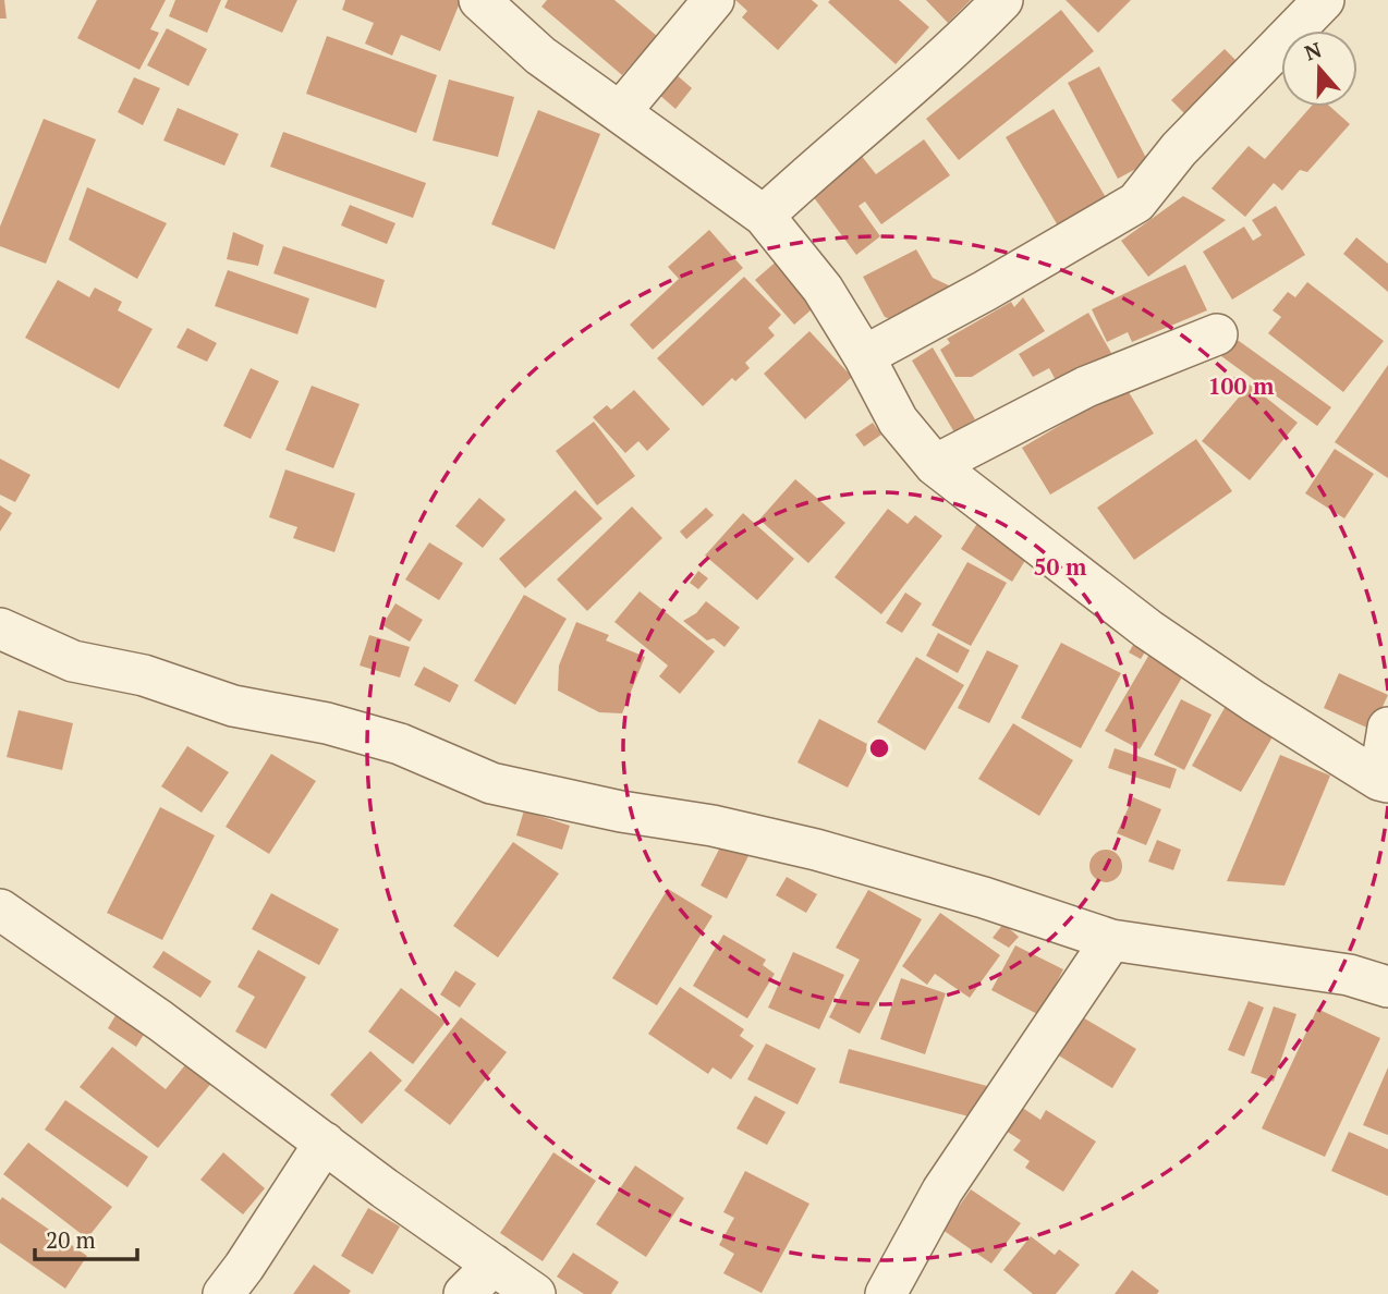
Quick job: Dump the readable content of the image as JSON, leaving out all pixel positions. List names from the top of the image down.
{
  "scale_bar": "20 m",
  "north": "top",
  "rings": ["100 m", "50 m"]
}
